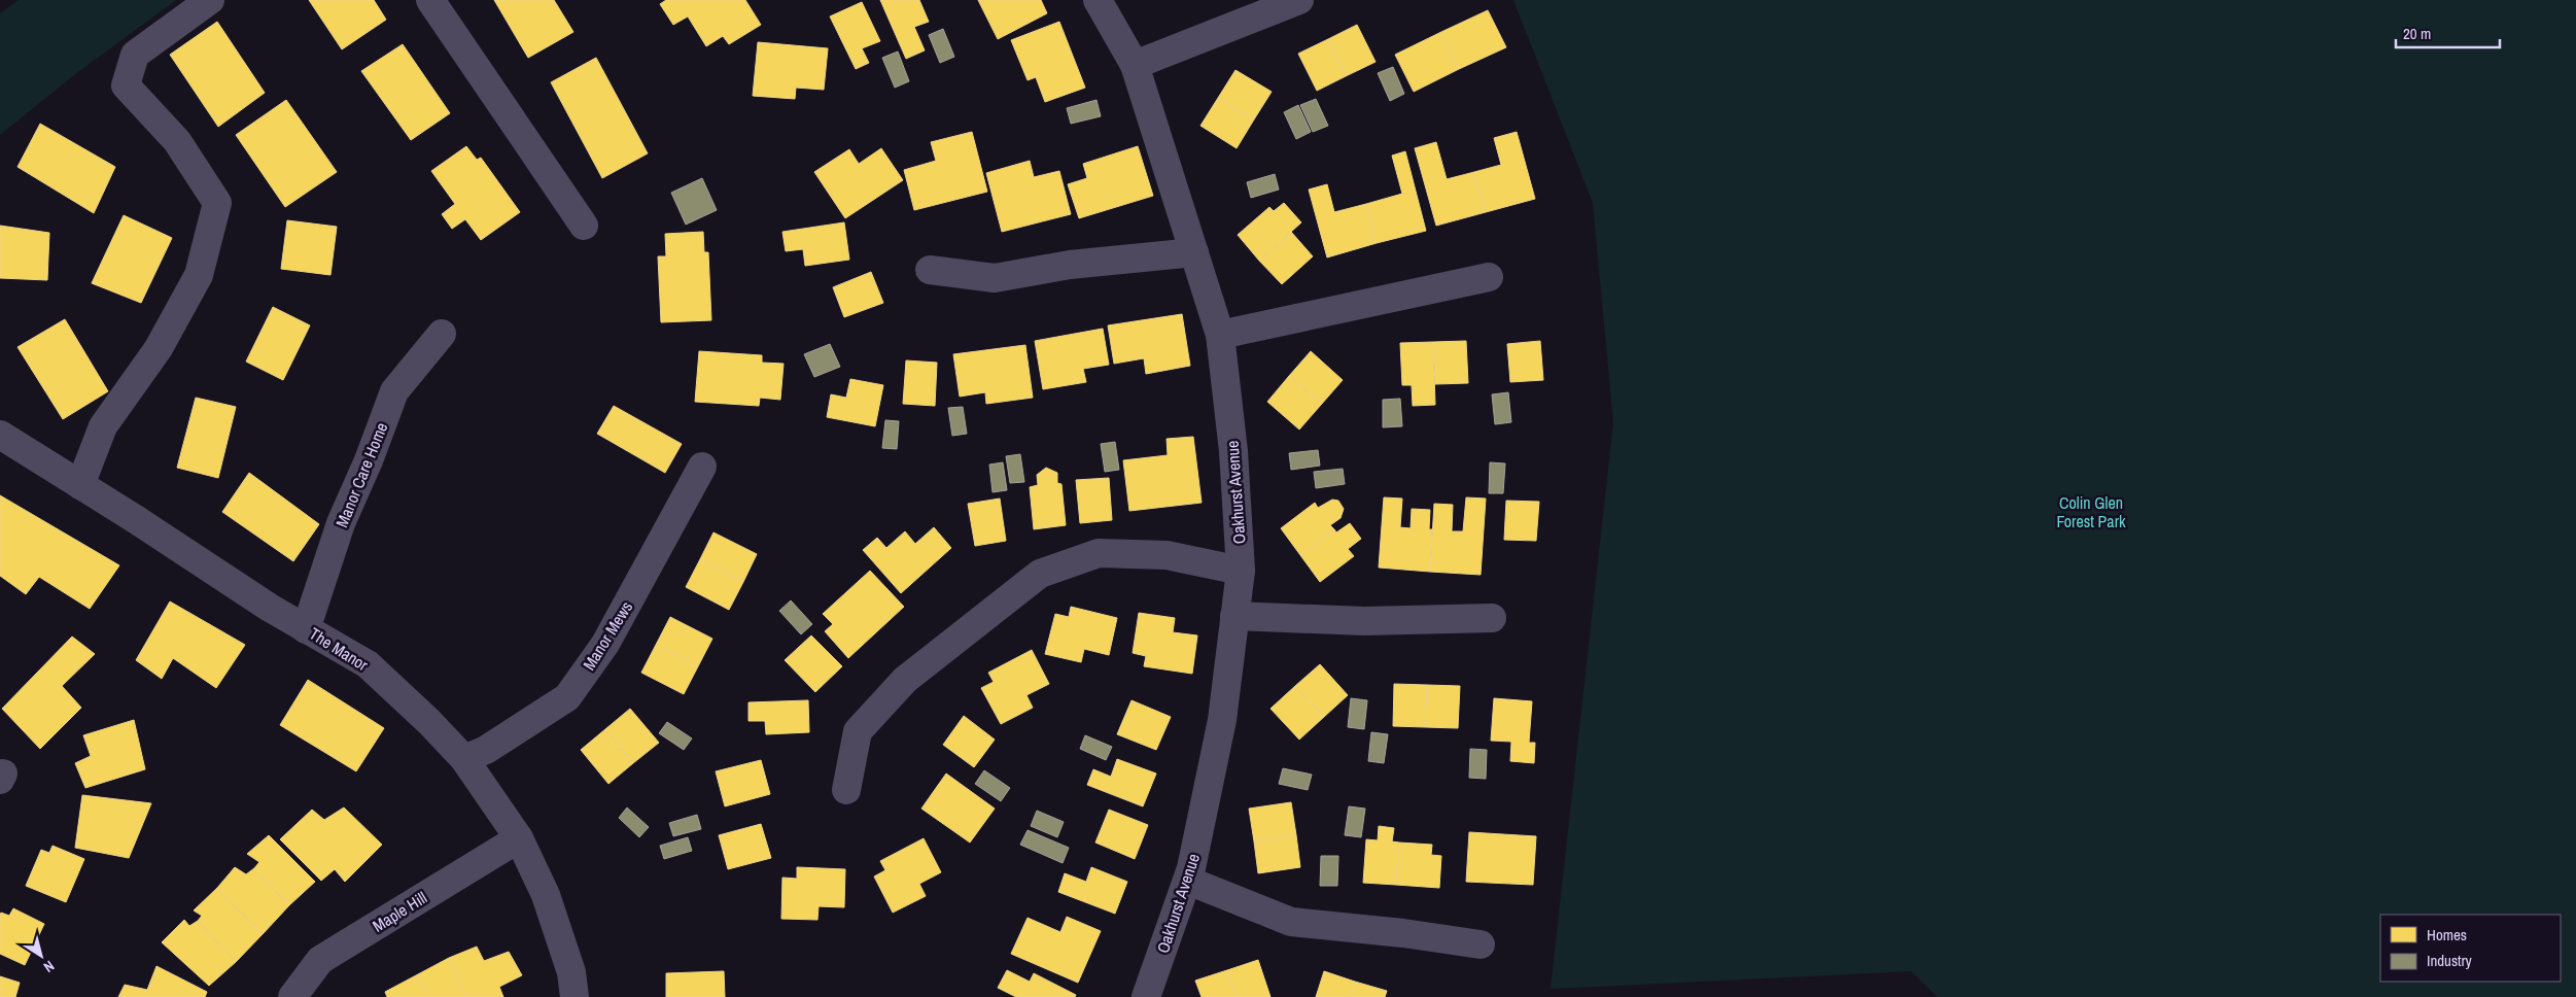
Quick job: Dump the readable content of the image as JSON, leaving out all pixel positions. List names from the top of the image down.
{
  "streets": {
    "street": [
      "Manor Care Home",
      "Oakhurst Avenue",
      "Manor Mews",
      "The Manor",
      "Maple Hill"
    ]
  },
  "crossings": [
    ["Manor Care Home", "The Manor"],
    ["Manor Mews", "The Manor"],
    ["The Manor", "Maple Hill"]
  ],
  "parks": ["Colin Glen Forest Park"],
  "legend": ["Homes", "Industry"],
  "scale_bar": "20 m",
  "north": "bottom right"
}
